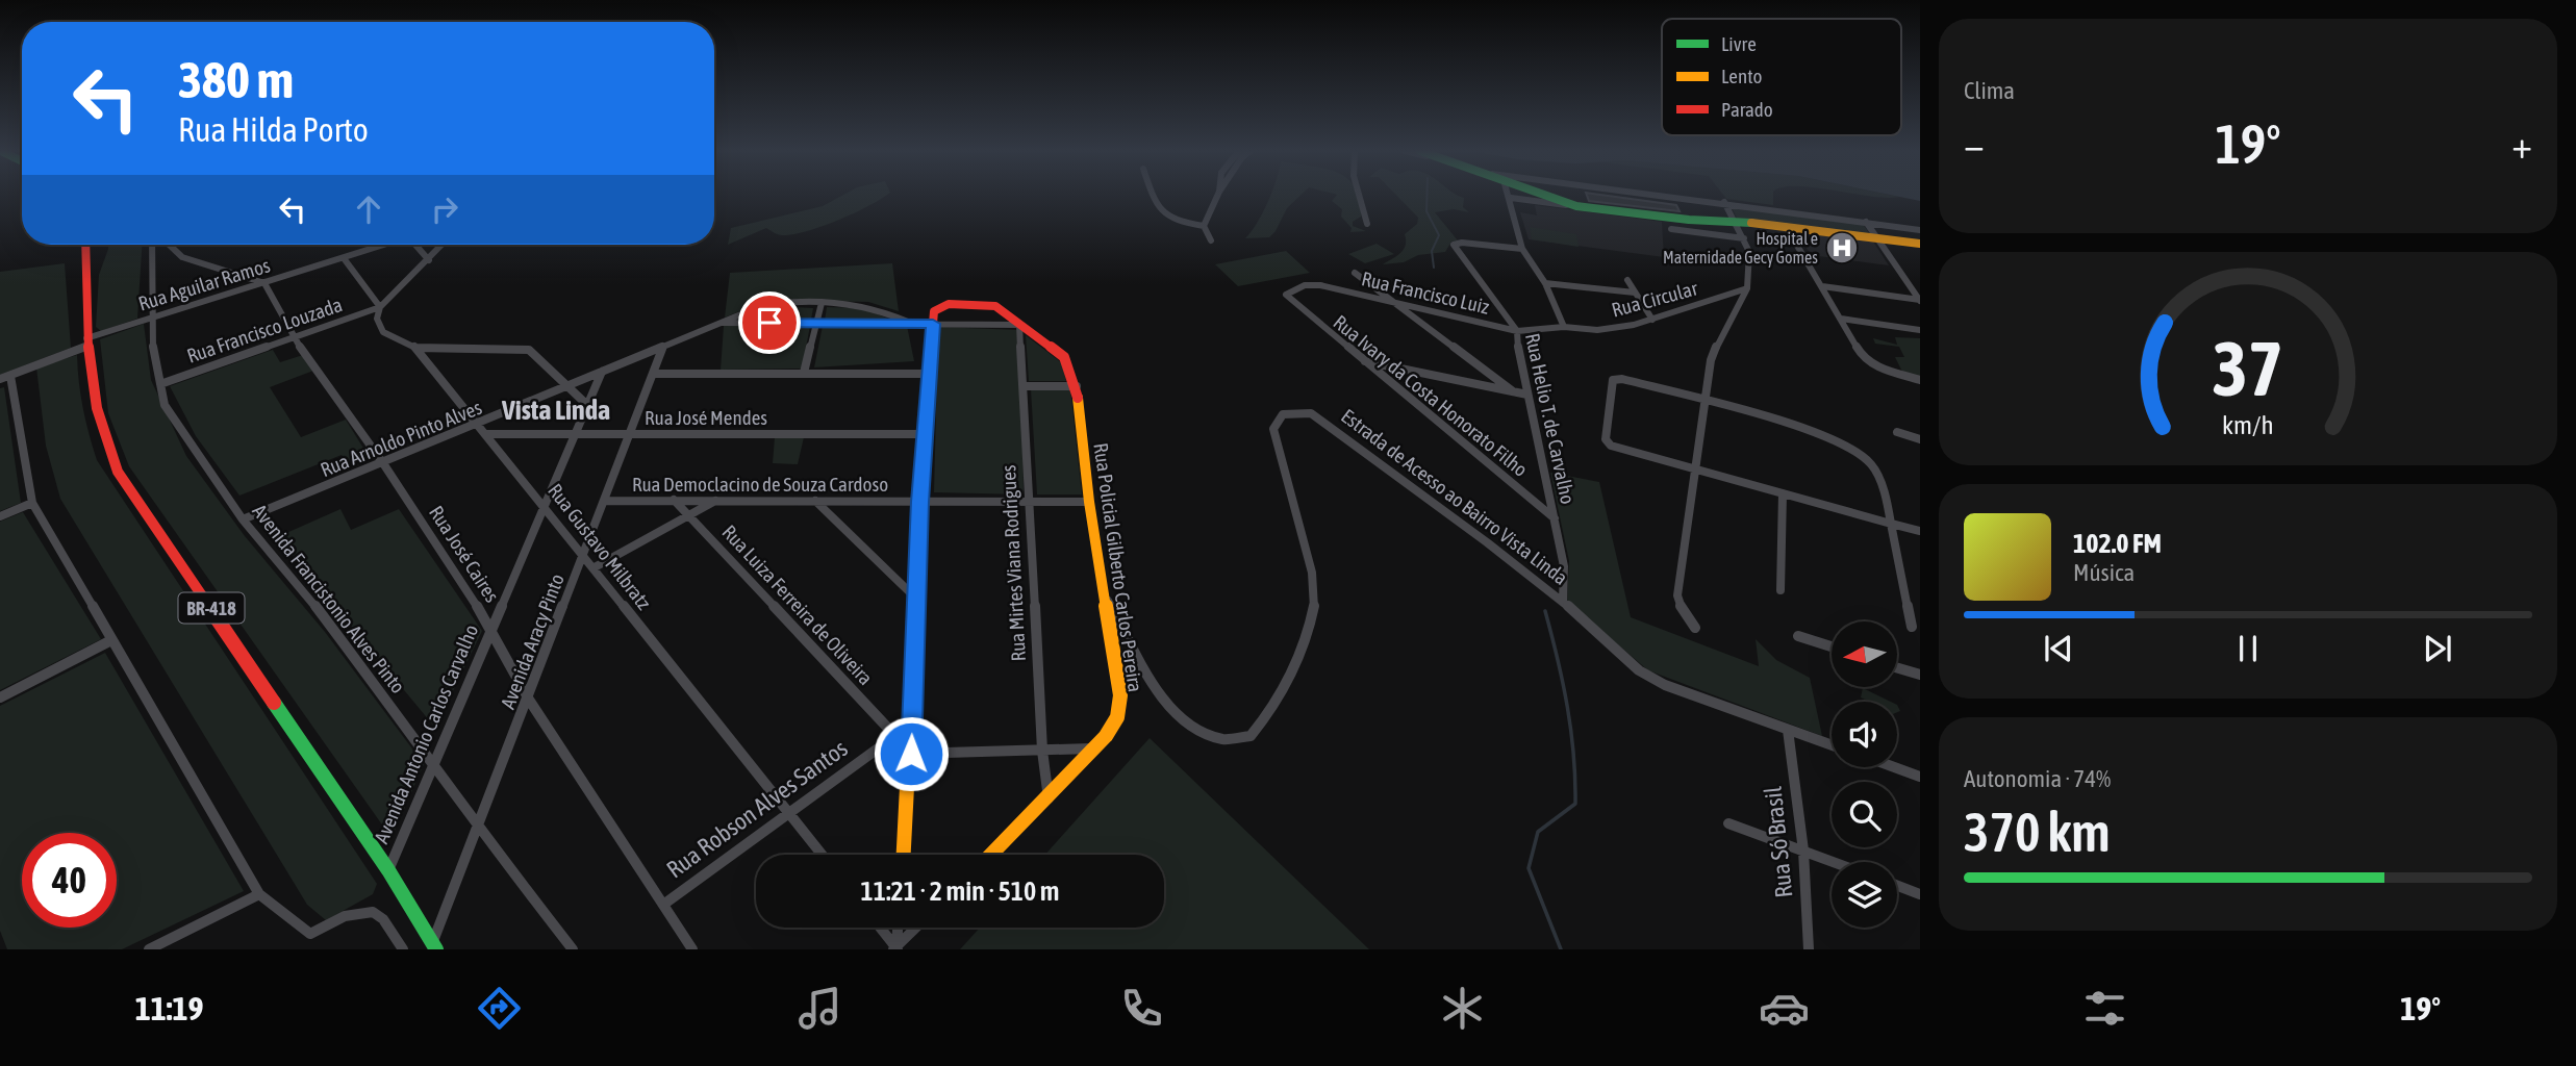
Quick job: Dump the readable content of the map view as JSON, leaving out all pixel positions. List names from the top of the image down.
{
  "streets": {
    "main road": ["Rua Policial Gilberto Carlos Pereira", "BR-418"],
    "street": [
      "Rua Aguilar Ramos",
      "Rua Francisco Luiz",
      "Rua Circular",
      "Rua Francisco Louzada",
      "Rua Ivary da Costa Honorato Filho",
      "Rua José Mendes",
      "Rua Helio T. de Carvalho",
      "Rua Arnoldo Pinto Alves",
      "Rua Democlacino de Souza Cardoso",
      "Estrada de Acesso ao Bairro Vista Linda",
      "Rua Gustavo Milbratz",
      "Rua José Caires",
      "Rua Mirtes Viana Rodrigues",
      "Avenida Francistonio Alves Pinto",
      "Rua Luiza Ferreira de Oliveira",
      "Avenida Aracy Pinto",
      "Avenida Antonio Carlos Carvalho",
      "Rua Robson Alves Santos",
      "Rua Só Brasil"
    ]
  },
  "crossings": [
    ["Rua Aguilar Ramos", "Rua Gustavo Milbratz"],
    ["Rua Aguilar Ramos", "Rua José Caires"],
    ["Rua Aguilar Ramos", "Avenida Francistonio Alves Pinto"],
    ["Rua Aguilar Ramos", "BR-418"],
    ["Rua Francisco Luiz", "Rua Circular"],
    ["Rua Francisco Luiz", "Rua Ivary da Costa Honorato Filho"],
    ["Rua Francisco Luiz", "Rua Helio T. de Carvalho"],
    ["Rua Francisco Louzada", "Rua Gustavo Milbratz"],
    ["Rua Francisco Louzada", "Rua José Caires"],
    ["Rua Francisco Louzada", "Avenida Francistonio Alves Pinto"],
    ["Rua Ivary da Costa Honorato Filho", "Rua Helio T. de Carvalho"],
    ["Rua José Mendes", "Rua Gustavo Milbratz"],
    ["Rua José Mendes", "Avenida Aracy Pinto"],
    ["Rua José Mendes", "Avenida Antonio Carlos Carvalho"],
    ["Rua Helio T. de Carvalho", "Estrada de Acesso ao Bairro Vista Linda"],
    ["Rua Arnoldo Pinto Alves", "Rua Gustavo Milbratz"],
    ["Rua Arnoldo Pinto Alves", "Rua José Caires"],
    ["Rua Arnoldo Pinto Alves", "Avenida Francistonio Alves Pinto"],
    ["Rua Arnoldo Pinto Alves", "Avenida Aracy Pinto"],
    ["Rua Arnoldo Pinto Alves", "Avenida Antonio Carlos Carvalho"],
    ["Rua Democlacino de Souza Cardoso", "Rua Mirtes Viana Rodrigues"],
    ["Rua Democlacino de Souza Cardoso", "Rua Policial Gilberto Carlos Pereira"],
    ["Rua Democlacino de Souza Cardoso", "Rua Luiza Ferreira de Oliveira"],
    ["Rua Democlacino de Souza Cardoso", "Avenida Aracy Pinto"],
    ["Estrada de Acesso ao Bairro Vista Linda", "Rua Policial Gilberto Carlos Pereira"],
    ["Estrada de Acesso ao Bairro Vista Linda", "Rua Só Brasil"],
    ["Rua Gustavo Milbratz", "Avenida Aracy Pinto"],
    ["Rua Gustavo Milbratz", "Avenida Antonio Carlos Carvalho"],
    ["Rua Gustavo Milbratz", "Rua Robson Alves Santos"],
    ["Rua José Caires", "Avenida Aracy Pinto"],
    ["Rua José Caires", "Avenida Antonio Carlos Carvalho"],
    ["Rua José Caires", "Rua Robson Alves Santos"],
    ["Rua Mirtes Viana Rodrigues", "Rua Policial Gilberto Carlos Pereira"],
    ["Avenida Francistonio Alves Pinto", "Avenida Aracy Pinto"],
    ["Avenida Francistonio Alves Pinto", "Avenida Antonio Carlos Carvalho"],
    ["Rua Luiza Ferreira de Oliveira", "Rua Robson Alves Santos"],
    ["BR-418", "Avenida Aracy Pinto"],
    ["BR-418", "Avenida Antonio Carlos Carvalho"]
  ],
  "districts": ["Vista Linda"],
  "places": {
    "hospital": ["Hospital e Maternidade Gecy Gomes"]
  },
  "legend": ["Livre", "Lento", "Parado"],
  "north": "left",
  "page": {
    "tile": [
      "Clima",
      ["Autonomia · 74%", "370 km"]
    ],
    "turn": ["380 m", "Rua Hilda Porto"],
    "heat": ["−", "19°", "+"],
    "song": ["102.0 FM", "Música"],
    "limit": "40",
    "trip": "11:21 · 2 min · 510 m",
    "tabs": ["11:19", "19°"],
    "gauge": ["37", "km/h"]
  }
}
